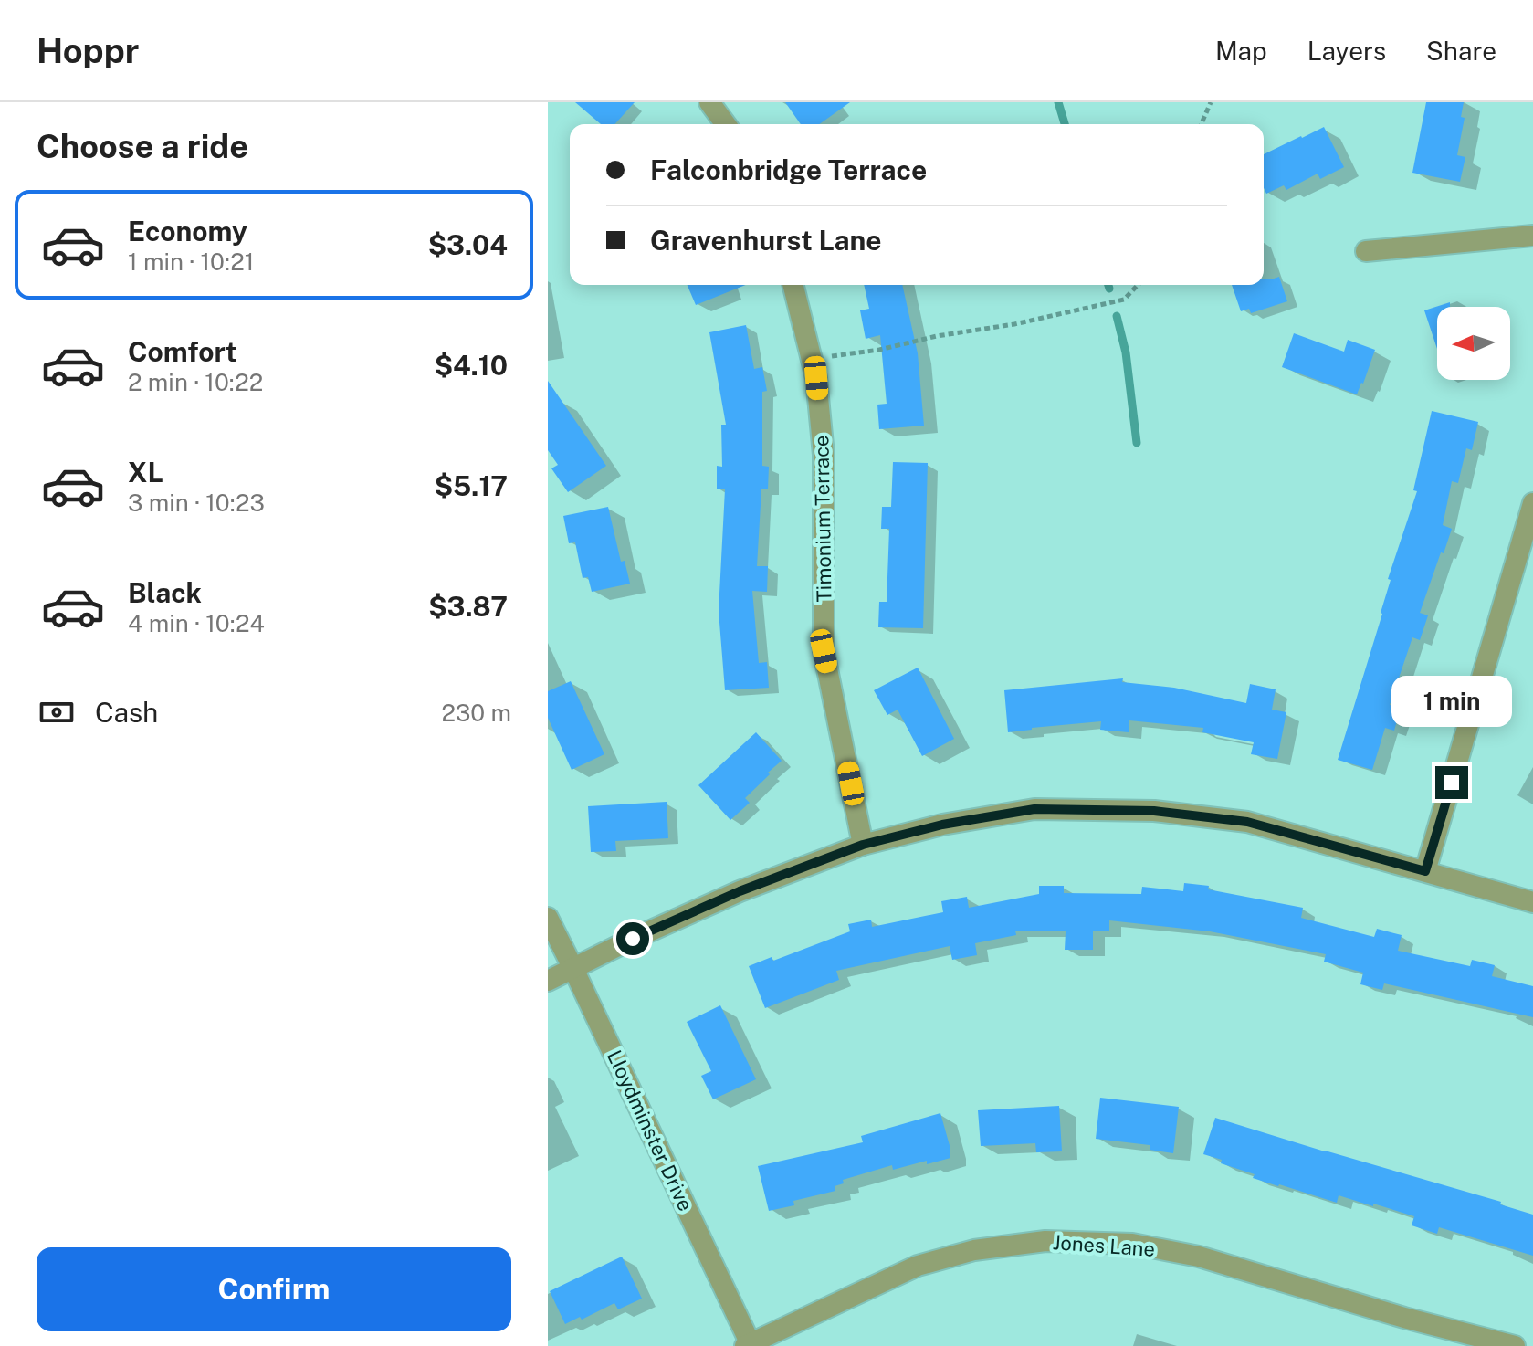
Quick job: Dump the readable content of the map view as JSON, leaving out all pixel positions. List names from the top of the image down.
{
  "streets": {
    "street": ["Timonium Terrace", "Lloydminster Drive", "Jones Lane"]
  },
  "crossings": [
    ["Lloydminster Drive", "Jones Lane"]
  ],
  "north": "left",
  "page": {
    "header": "Hoppr",
    "nav": ["Map", "Layers", "Share"],
    "heading": "Choose a ride",
    "banner": ["Falconbridge Terrace", "Gravenhurst Lane"],
    "list": [
      {
        "name": "Economy",
        "note": "1 min · 10:21",
        "value": "$3.04"
      },
      {
        "name": "Comfort",
        "note": "2 min · 10:22",
        "value": "$4.10"
      },
      {
        "name": "XL",
        "note": "3 min · 10:23",
        "value": "$5.17"
      },
      {
        "name": "Black",
        "note": "4 min · 10:24",
        "value": "$3.87"
      }
    ],
    "pay": ["Cash", "230 m"],
    "bubble": "1 min",
    "buttons": "Confirm"
  }
}
